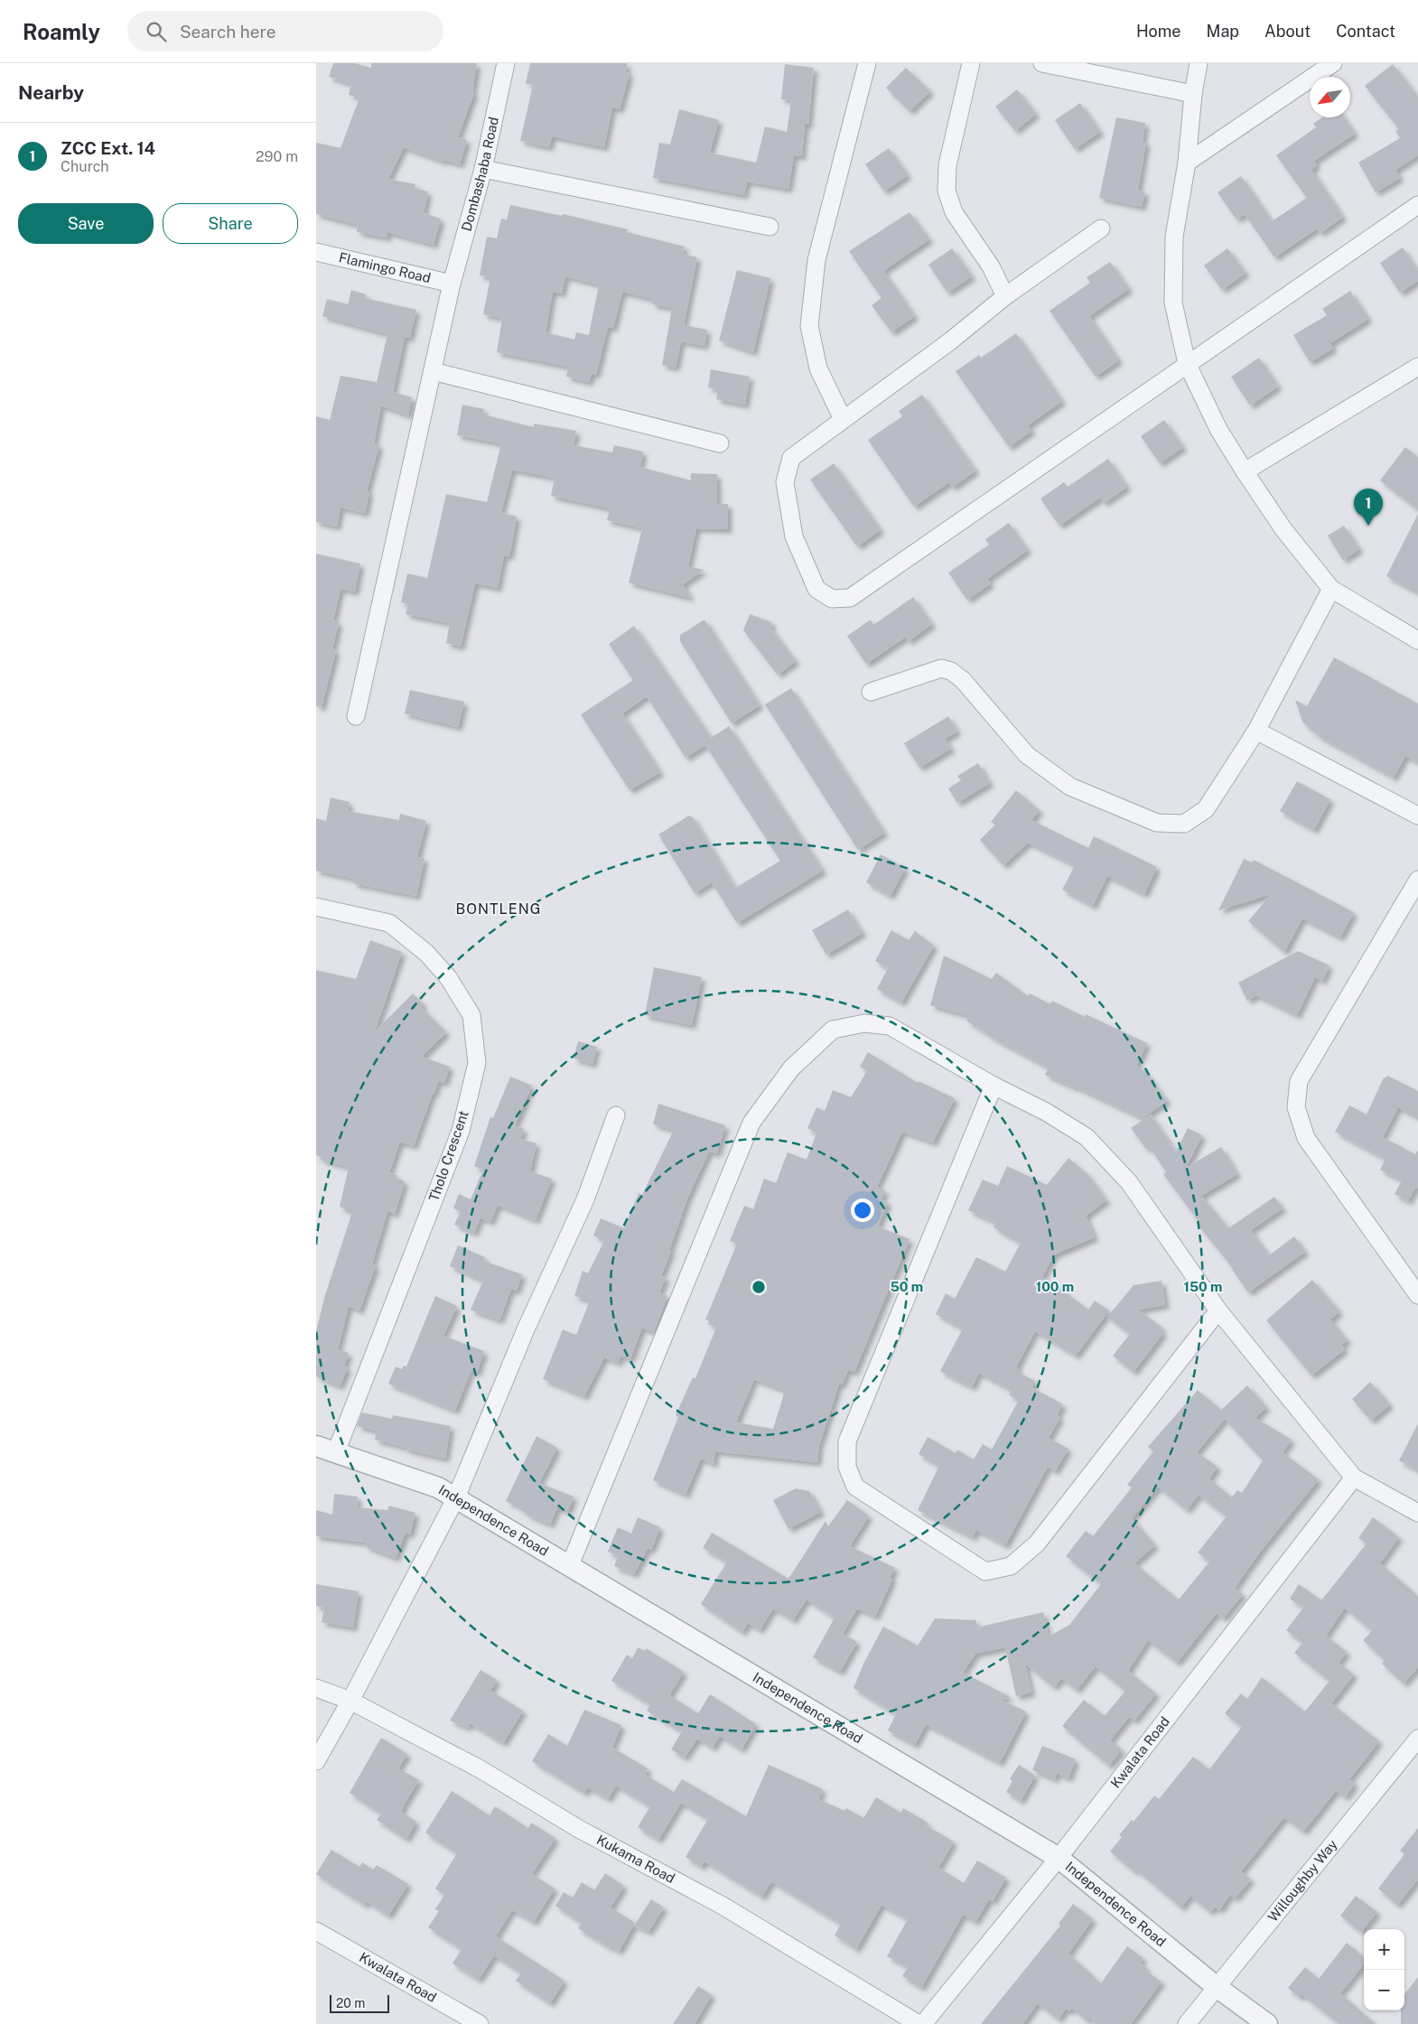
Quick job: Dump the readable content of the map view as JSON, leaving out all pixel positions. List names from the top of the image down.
{
  "streets": {
    "street": [
      "Dombashaba Road",
      "Flamingo Road",
      "Tholo Crescent",
      "Independence Road",
      "Kwalata Road",
      "Kukama Road",
      "Willoughby Way"
    ]
  },
  "crossings": [
    ["Dombashaba Road", "Flamingo Road"],
    ["Tholo Crescent", "Independence Road"],
    ["Independence Road", "Kwalata Road"],
    ["Independence Road", "Willoughby Way"]
  ],
  "districts": ["BONTLENG"],
  "scale_bar": "20 m",
  "north": "bottom left",
  "page": {
    "header": "Roamly",
    "search": "Search here",
    "nav": [
      "Home",
      "Map",
      "About",
      "Contact"
    ],
    "heading": "Nearby",
    "list": [
      {
        "mark": "1",
        "name": "ZCC Ext. 14",
        "note": "Church",
        "value": "290 m"
      }
    ],
    "buttons": ["Save", "Share"],
    "pins": "1",
    "map_buttons": ["+", "−"],
    "scale": "20 m"
  },
  "rings": ["50 m", "100 m", "150 m"]
}
